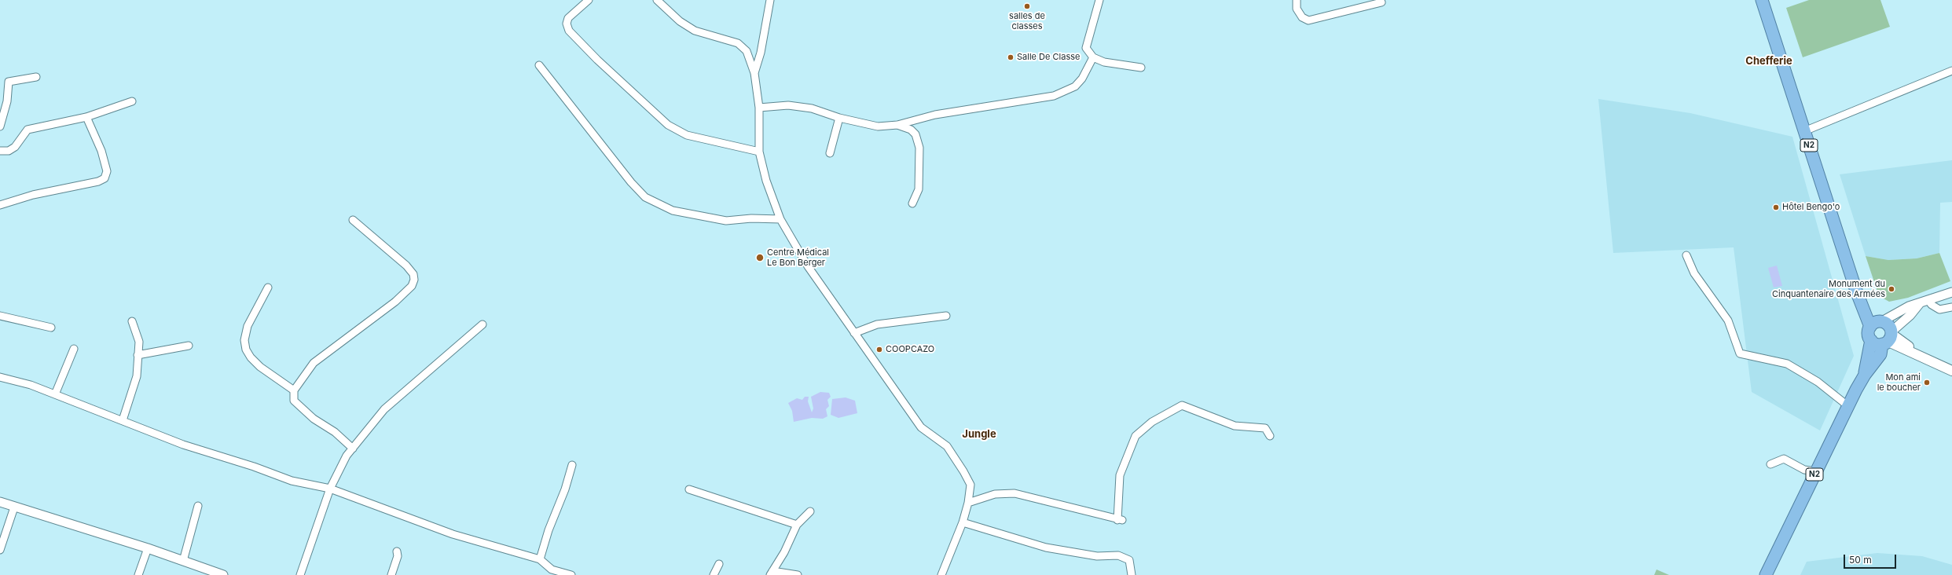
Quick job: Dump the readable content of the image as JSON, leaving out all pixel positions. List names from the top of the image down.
{
  "streets": {
    "highway": ["N2"]
  },
  "districts": ["Chefferie", "Jungle"],
  "places": [
    "salles de classes",
    "Salle De Classe",
    "Hôtel Bengo'o",
    "Centre Médical Le Bon Berger",
    "Monument du Cinquantenaire des Armées",
    "COOPCAZO",
    "Mon ami le boucher"
  ],
  "scale_bar": "50 m"
}
